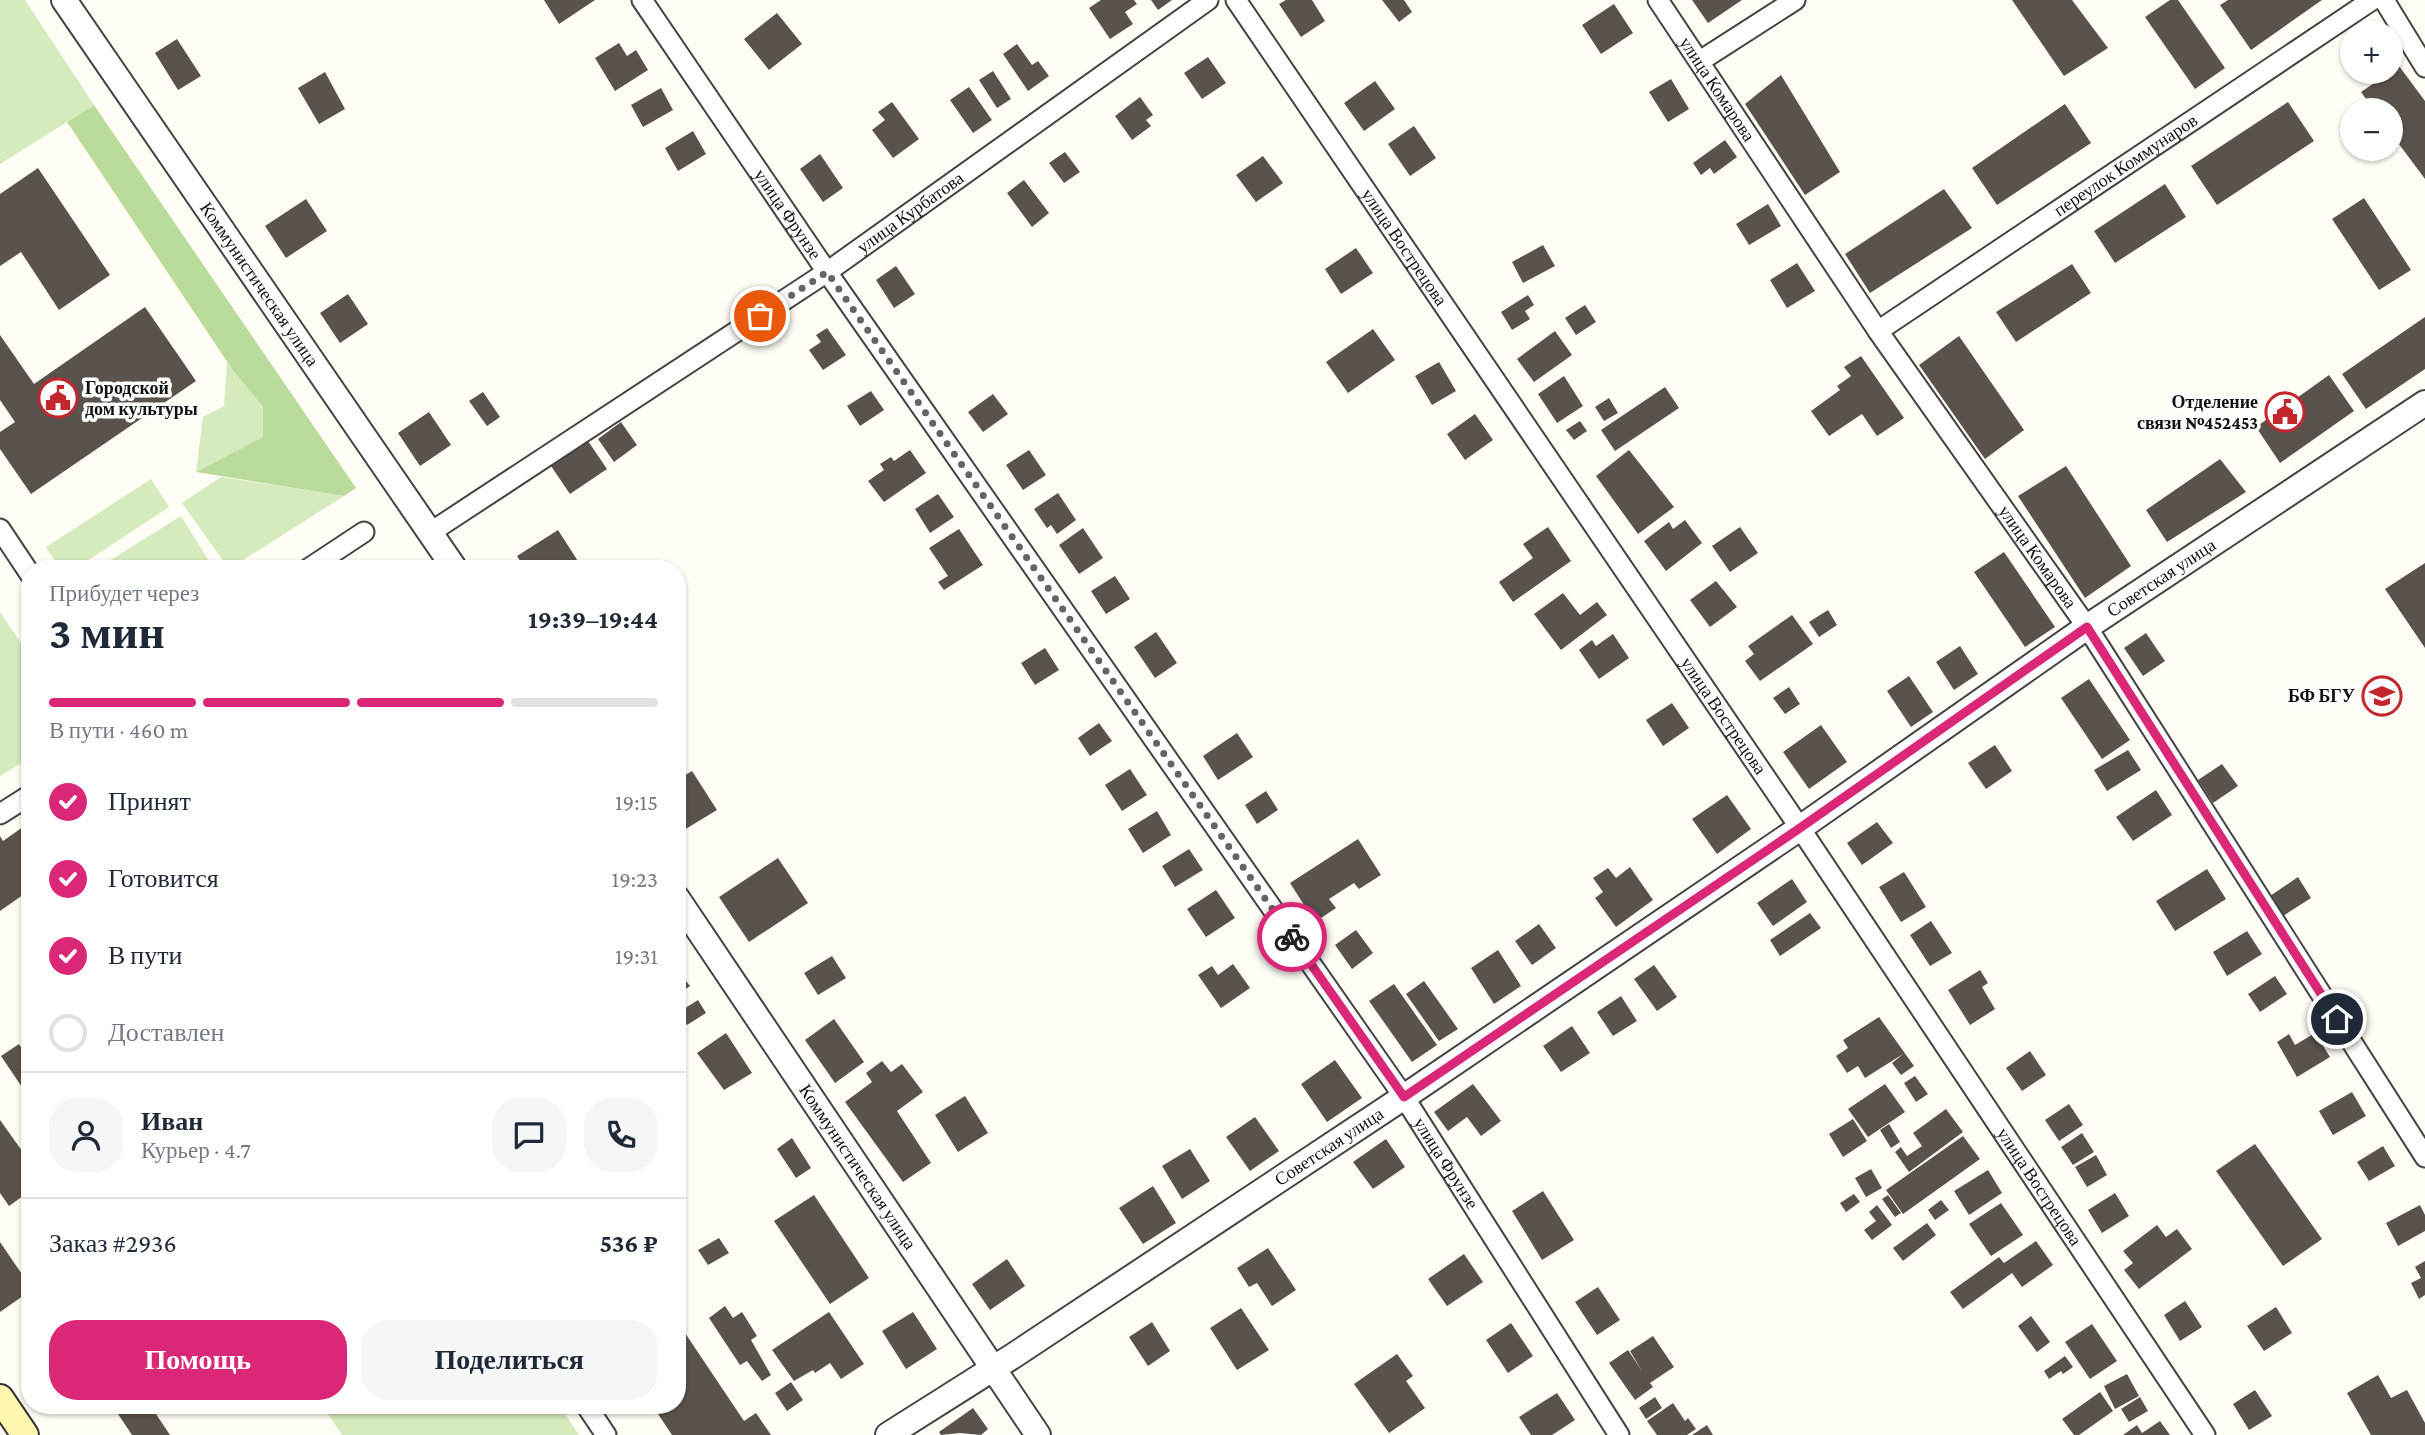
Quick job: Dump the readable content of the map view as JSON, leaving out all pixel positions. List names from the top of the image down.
{
  "streets": {
    "street": [
      "улица Комарова",
      "переулок Коммунаров",
      "улица Курбатова",
      "улица Фрунзе",
      "улица Вострецова",
      "Коммунистическая улица",
      "Советская улица"
    ]
  },
  "crossings": [
    ["улица Комарова", "переулок Коммунаров"],
    ["улица Комарова", "Советская улица"],
    ["улица Курбатова", "улица Фрунзе"],
    ["улица Курбатова", "Коммунистическая улица"],
    ["улица Фрунзе", "Советская улица"],
    ["улица Вострецова", "Советская улица"],
    ["Коммунистическая улица", "Советская улица"]
  ],
  "places": {
    "public building": ["Городской дом культуры", "Отделение связи №452453"],
    "school or university": ["БФ БГУ"]
  },
  "page": {
    "map_buttons": ["+", "−"],
    "heading": ["3 мин", "Прибудет через", "19:39–19:44"],
    "panel": [
      "Иван",
      "Курьер · 4.7",
      "Заказ #2936",
      "536 ₽"
    ],
    "bar": "В пути · 460 m",
    "list": [
      ["Принят", "19:15"],
      ["Готовится", "19:23"],
      ["В пути", "19:31"],
      "Доставлен"
    ],
    "buttons": ["Помощь", "Поделиться"]
  }
}
